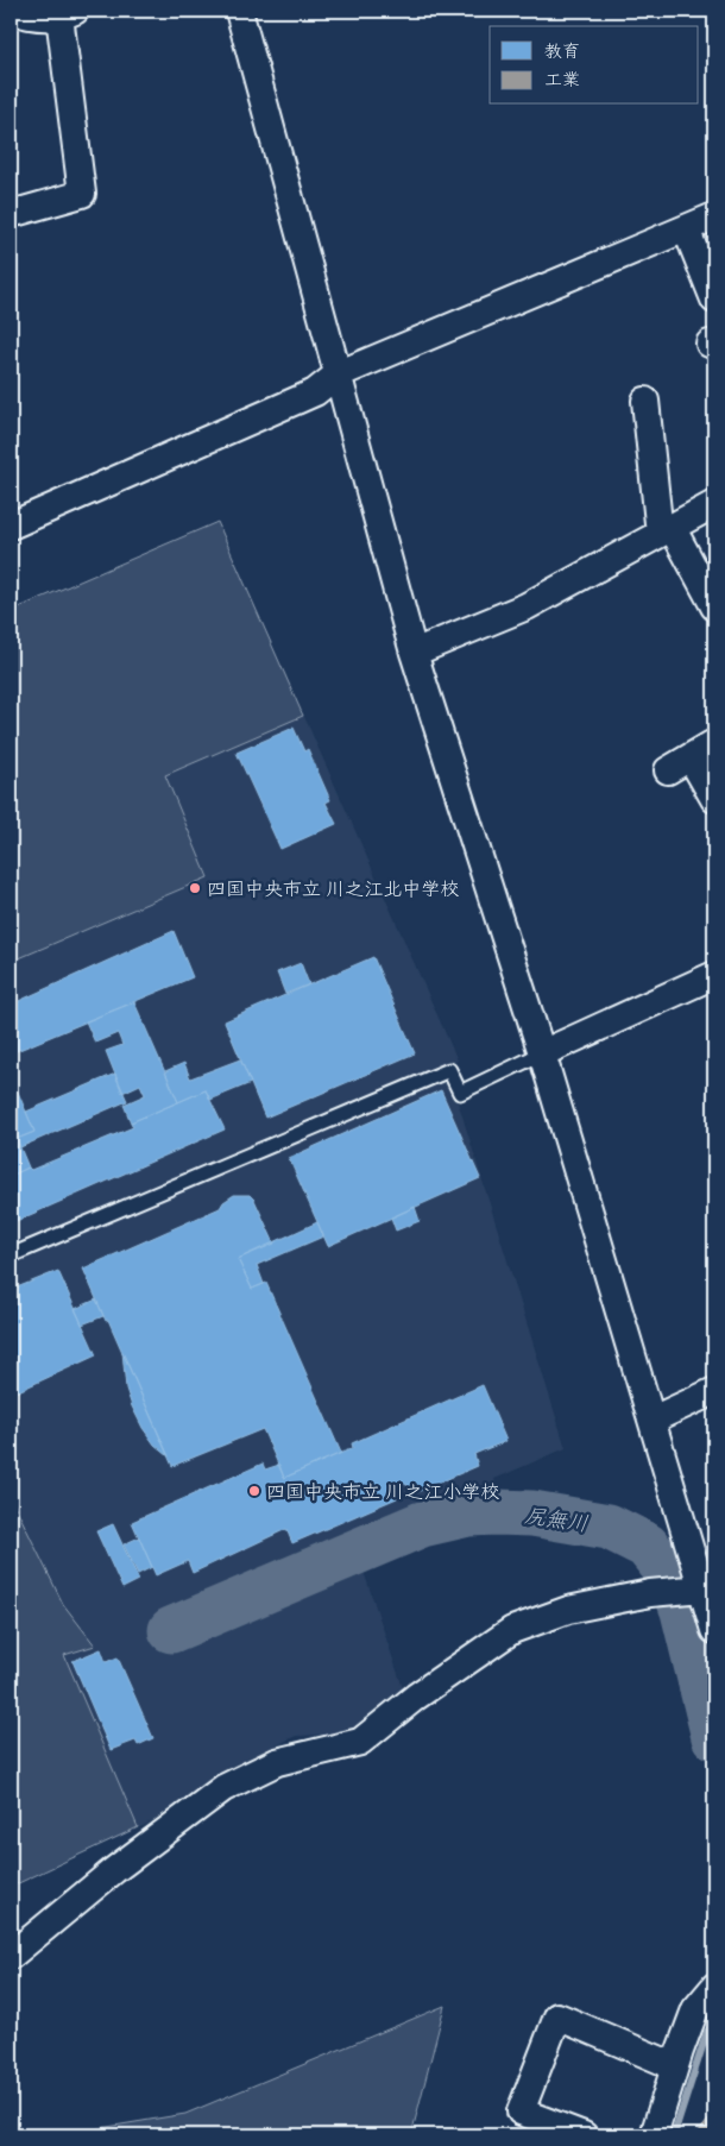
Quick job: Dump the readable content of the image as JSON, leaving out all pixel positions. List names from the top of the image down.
{
  "water": ["尻無川"],
  "places": ["四国中央市立 川之江北中学校", "四国中央市立 川之江小学校"],
  "legend": ["教育", "工業"]
}
